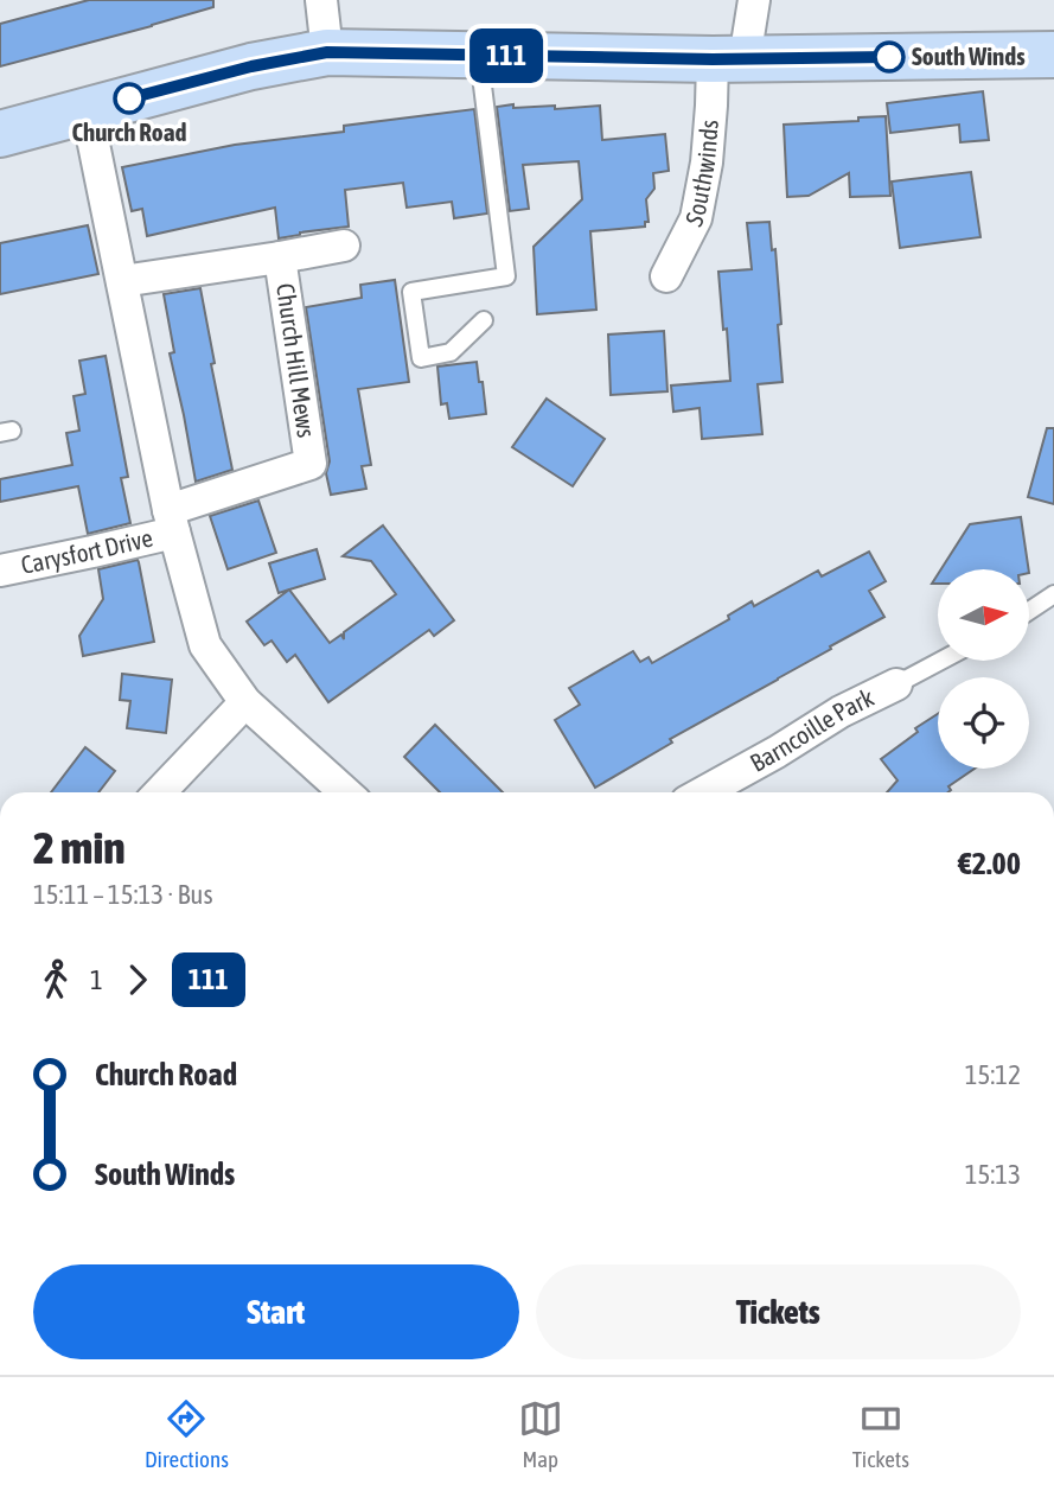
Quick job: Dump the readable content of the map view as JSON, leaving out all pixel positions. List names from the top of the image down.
{
  "streets": {
    "street": [
      "Southwinds",
      "Church Hill Mews",
      "Carysfort Drive",
      "Barncoille Park"
    ]
  },
  "crossings": [
    ["Church Hill Mews", "Carysfort Drive"]
  ],
  "places": ["South Winds", "Church Road"],
  "lines": ["bus line 111"],
  "north": "right",
  "page": {
    "on_map": "111",
    "heading": ["2 min", "15:11 – 15:13 · Bus", "€2.00"],
    "legs": ["1", "111"],
    "list": [
      {
        "name": "Church Road",
        "value": "15:12"
      },
      {
        "name": "South Winds",
        "value": "15:13"
      }
    ],
    "buttons": ["Start", "Tickets"],
    "tabs": ["Directions", "Map", "Tickets"]
  }
}
